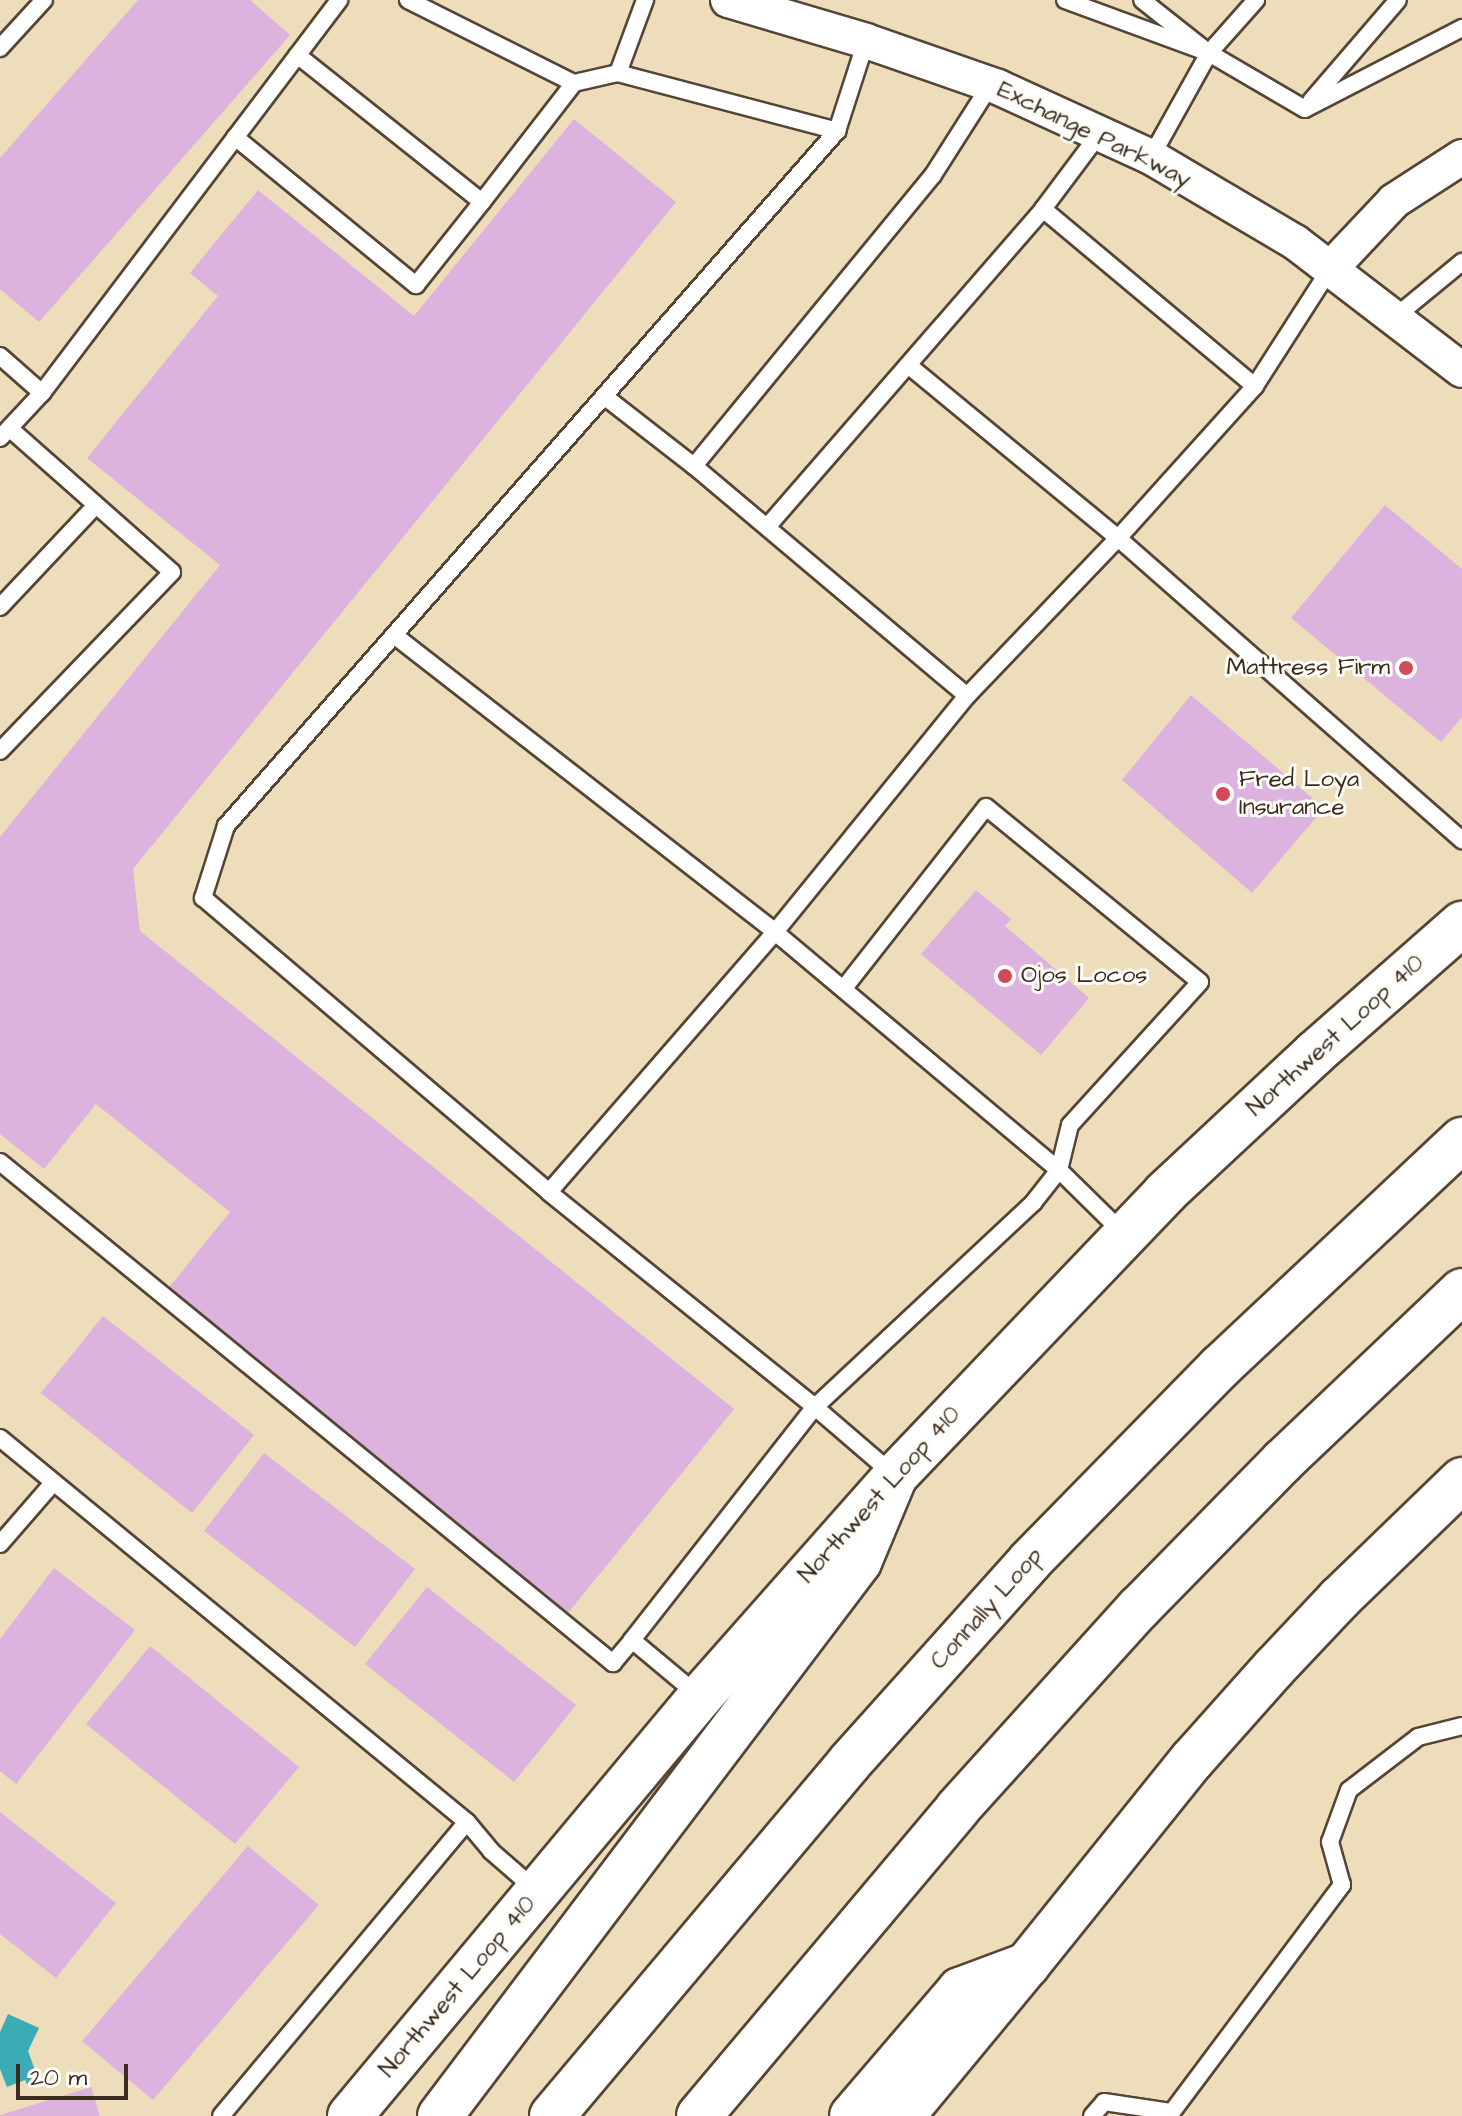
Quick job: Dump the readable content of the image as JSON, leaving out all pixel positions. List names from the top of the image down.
{
  "streets": {
    "main road": ["Northwest Loop 410", "Connally Loop"],
    "street": ["Exchange Parkway"]
  },
  "places": ["Mattress Firm", "Fred Loya Insurance", "Ojos Locos"],
  "scale_bar": "20 m"
}
